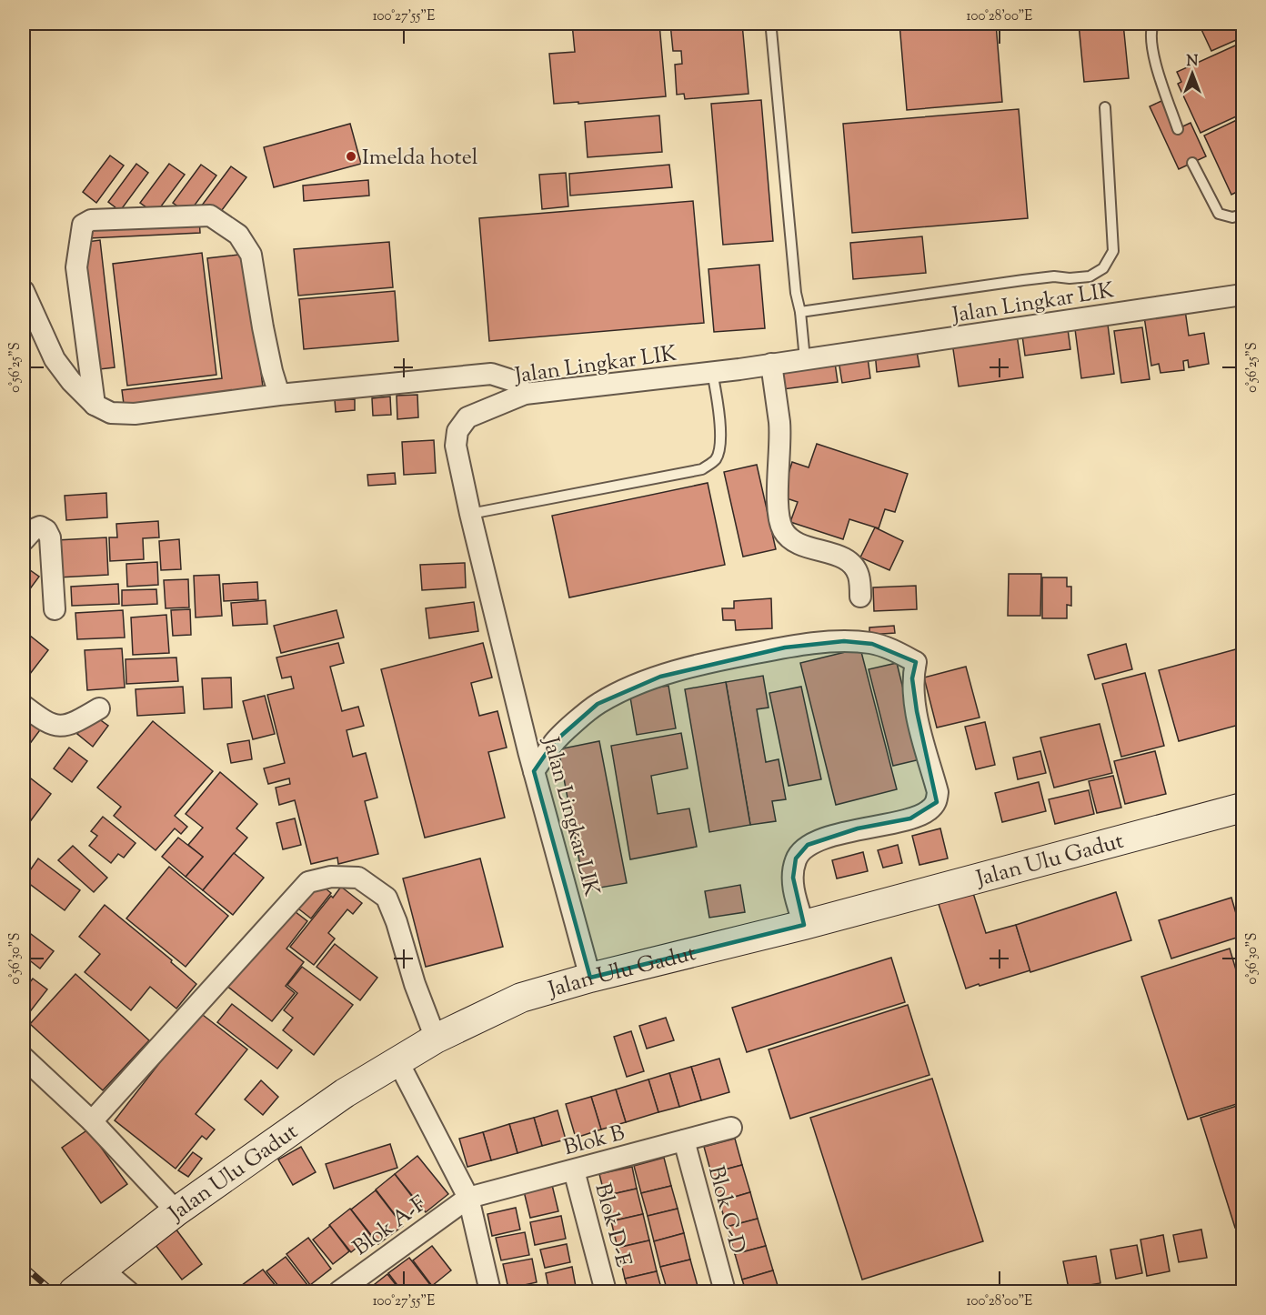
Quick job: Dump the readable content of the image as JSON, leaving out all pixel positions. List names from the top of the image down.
{
  "streets": {
    "street": [
      "Jalan Lingkar LIK",
      "Jalan Ulu Gadut",
      "Blok B",
      "Blok C-D",
      "Blok A-F",
      "Blok D-E"
    ]
  },
  "crossings": [
    ["Jalan Lingkar LIK", "Jalan Ulu Gadut"],
    ["Blok B", "Blok C-D"],
    ["Blok B", "Blok A-F"],
    ["Blok B", "Blok D-E"]
  ],
  "places": ["Imelda hotel"],
  "north": "top",
  "coordinates": [
    "100°27'55\"E",
    "100°28'00\"E",
    "0°56'25\"S",
    "0°56'30\"S"
  ]
}
